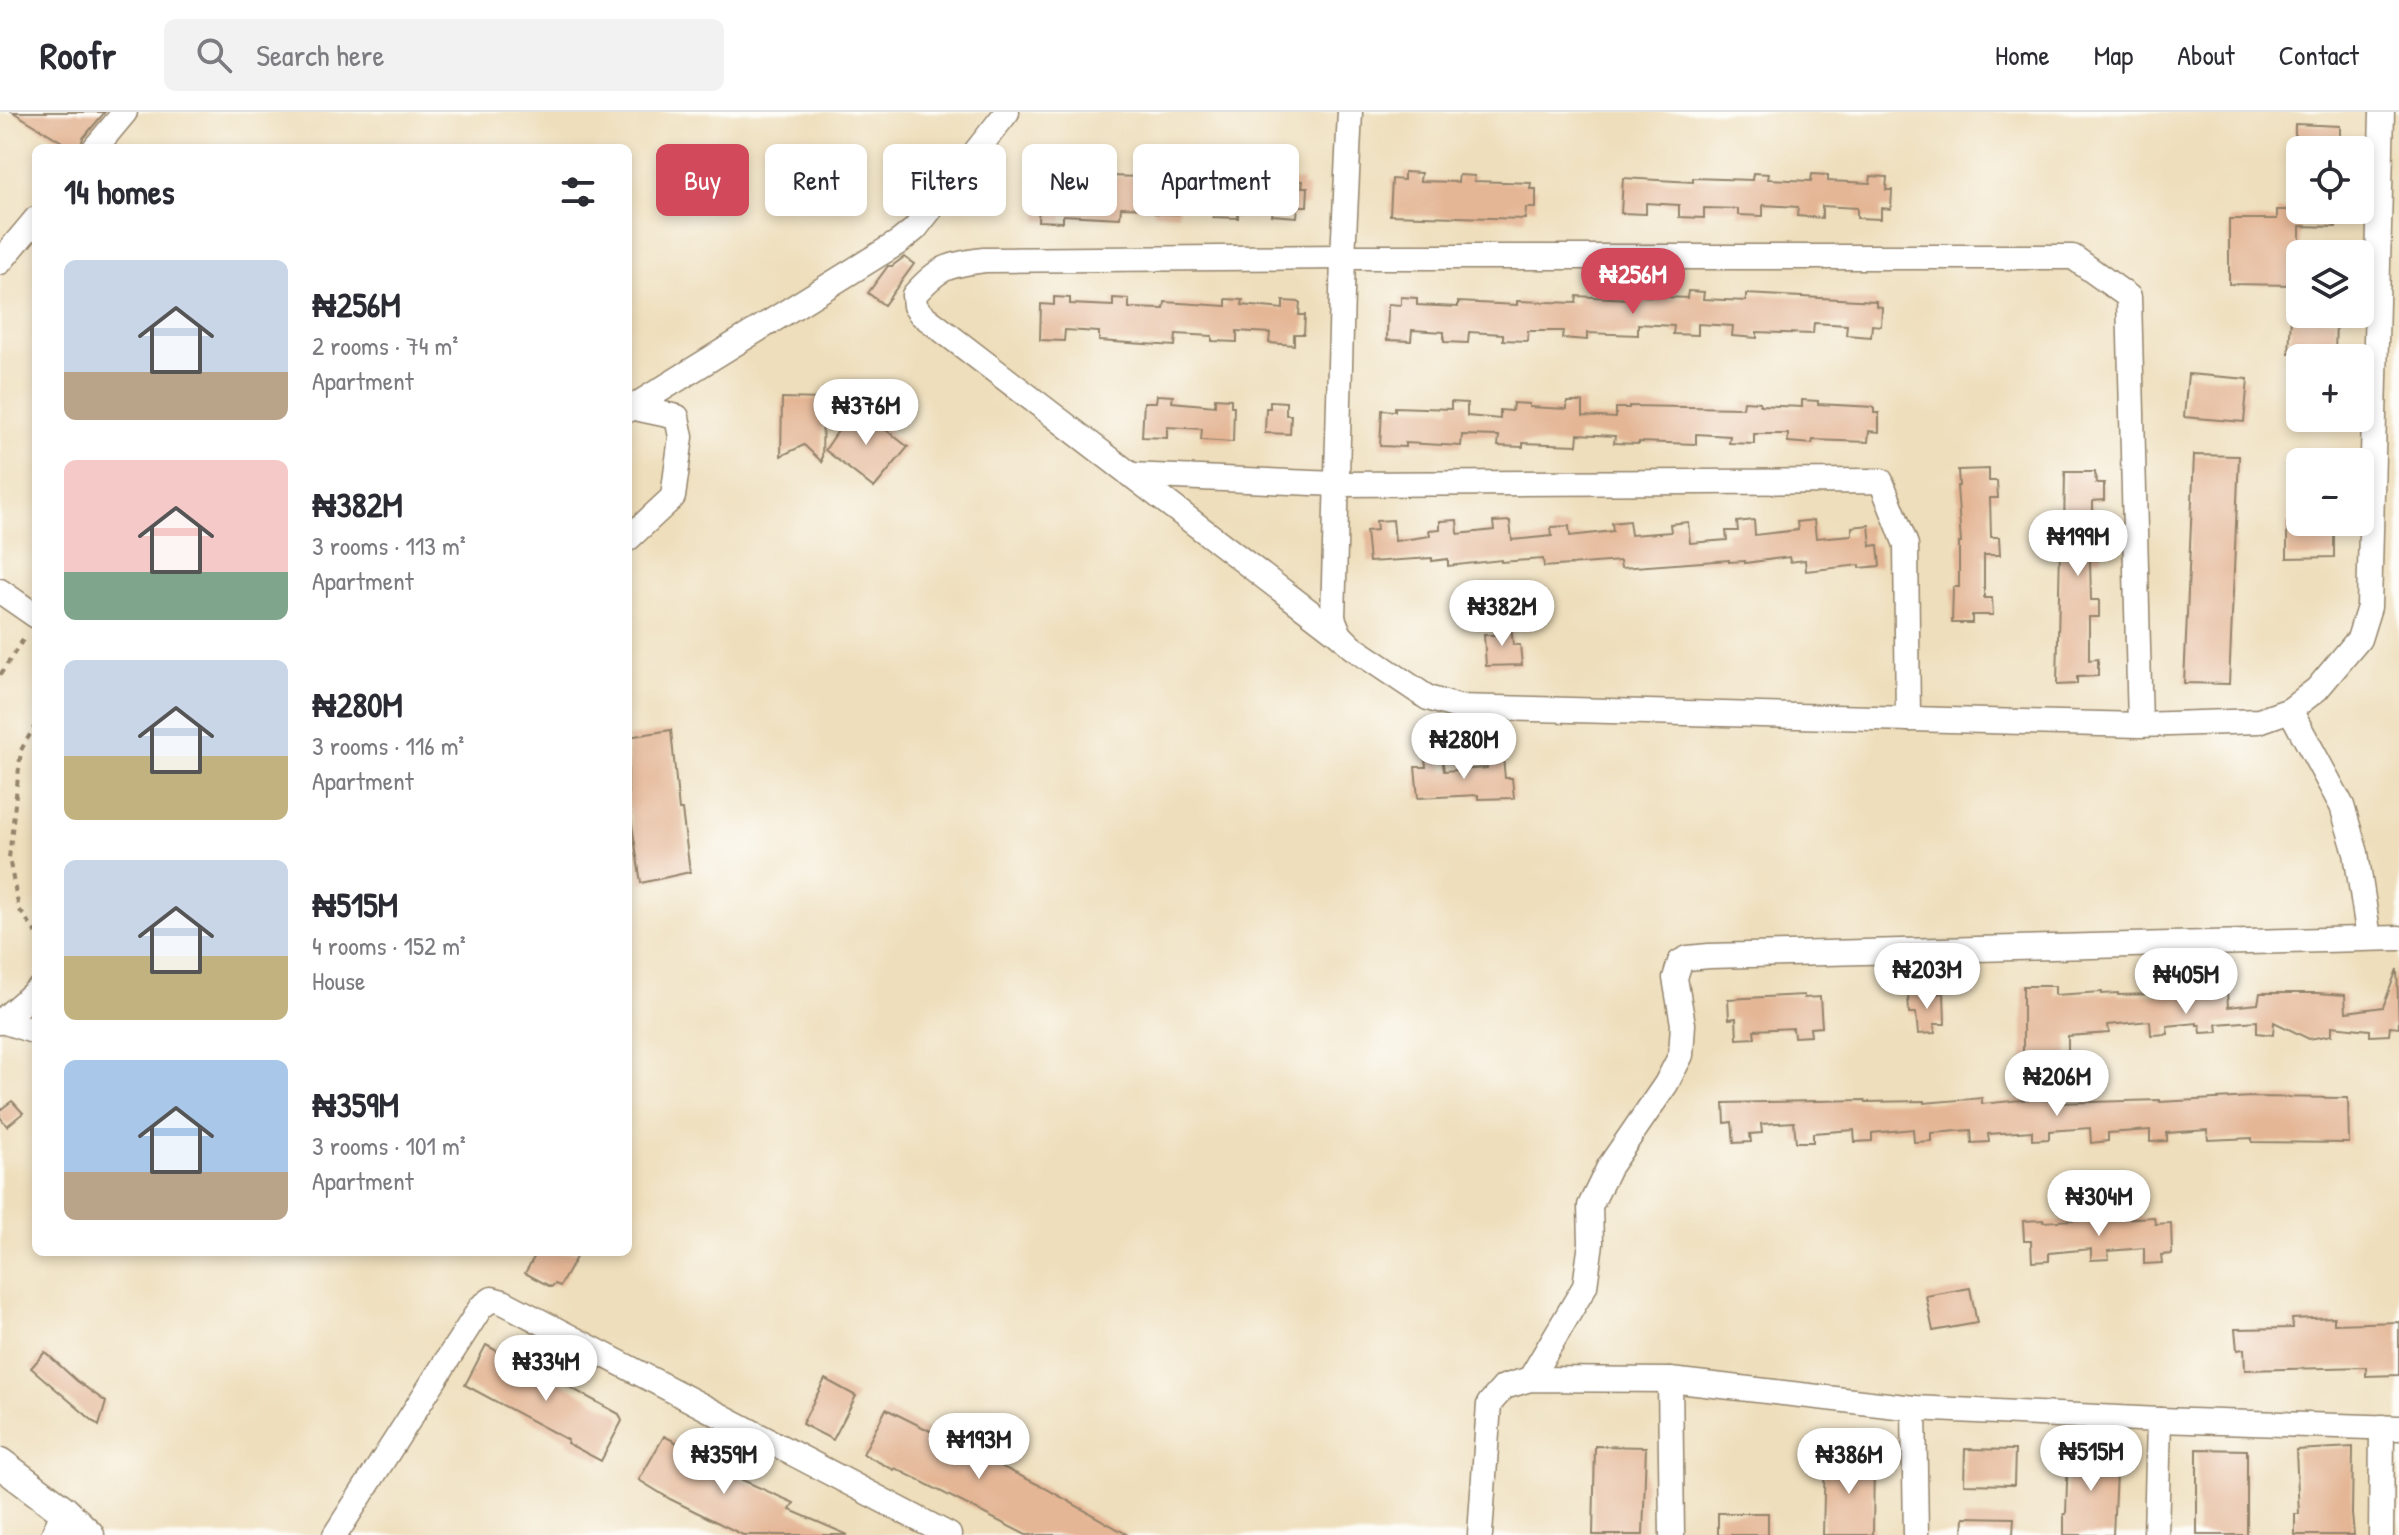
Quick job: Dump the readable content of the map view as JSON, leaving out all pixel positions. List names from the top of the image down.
{
  "page": {
    "header": "Roofr",
    "search": "Search here",
    "nav": [
      "Home",
      "Map",
      "About",
      "Contact"
    ],
    "map_buttons": ["+", "−"],
    "chip": [
      "Buy",
      "Rent",
      "Filters",
      "New",
      "Apartment"
    ],
    "heading": "14 homes",
    "list": [
      {
        "name": "₦256M",
        "note": "2 rooms · 74 m² · Apartment"
      },
      {
        "name": "₦382M",
        "note": "3 rooms · 113 m² · Apartment"
      },
      {
        "name": "₦280M",
        "note": "3 rooms · 116 m² · Apartment"
      },
      {
        "name": "₦515M",
        "note": "4 rooms · 152 m² · House"
      },
      {
        "name": "₦359M",
        "note": "3 rooms · 101 m² · Apartment"
      }
    ],
    "price": [
      "₦256M",
      "₦376M",
      "₦199M",
      "₦382M",
      "₦280M",
      "₦203M",
      "₦405M",
      "₦206M",
      "₦304M",
      "₦334M",
      "₦193M",
      "₦515M",
      "₦359M",
      "₦386M"
    ]
  }
}
